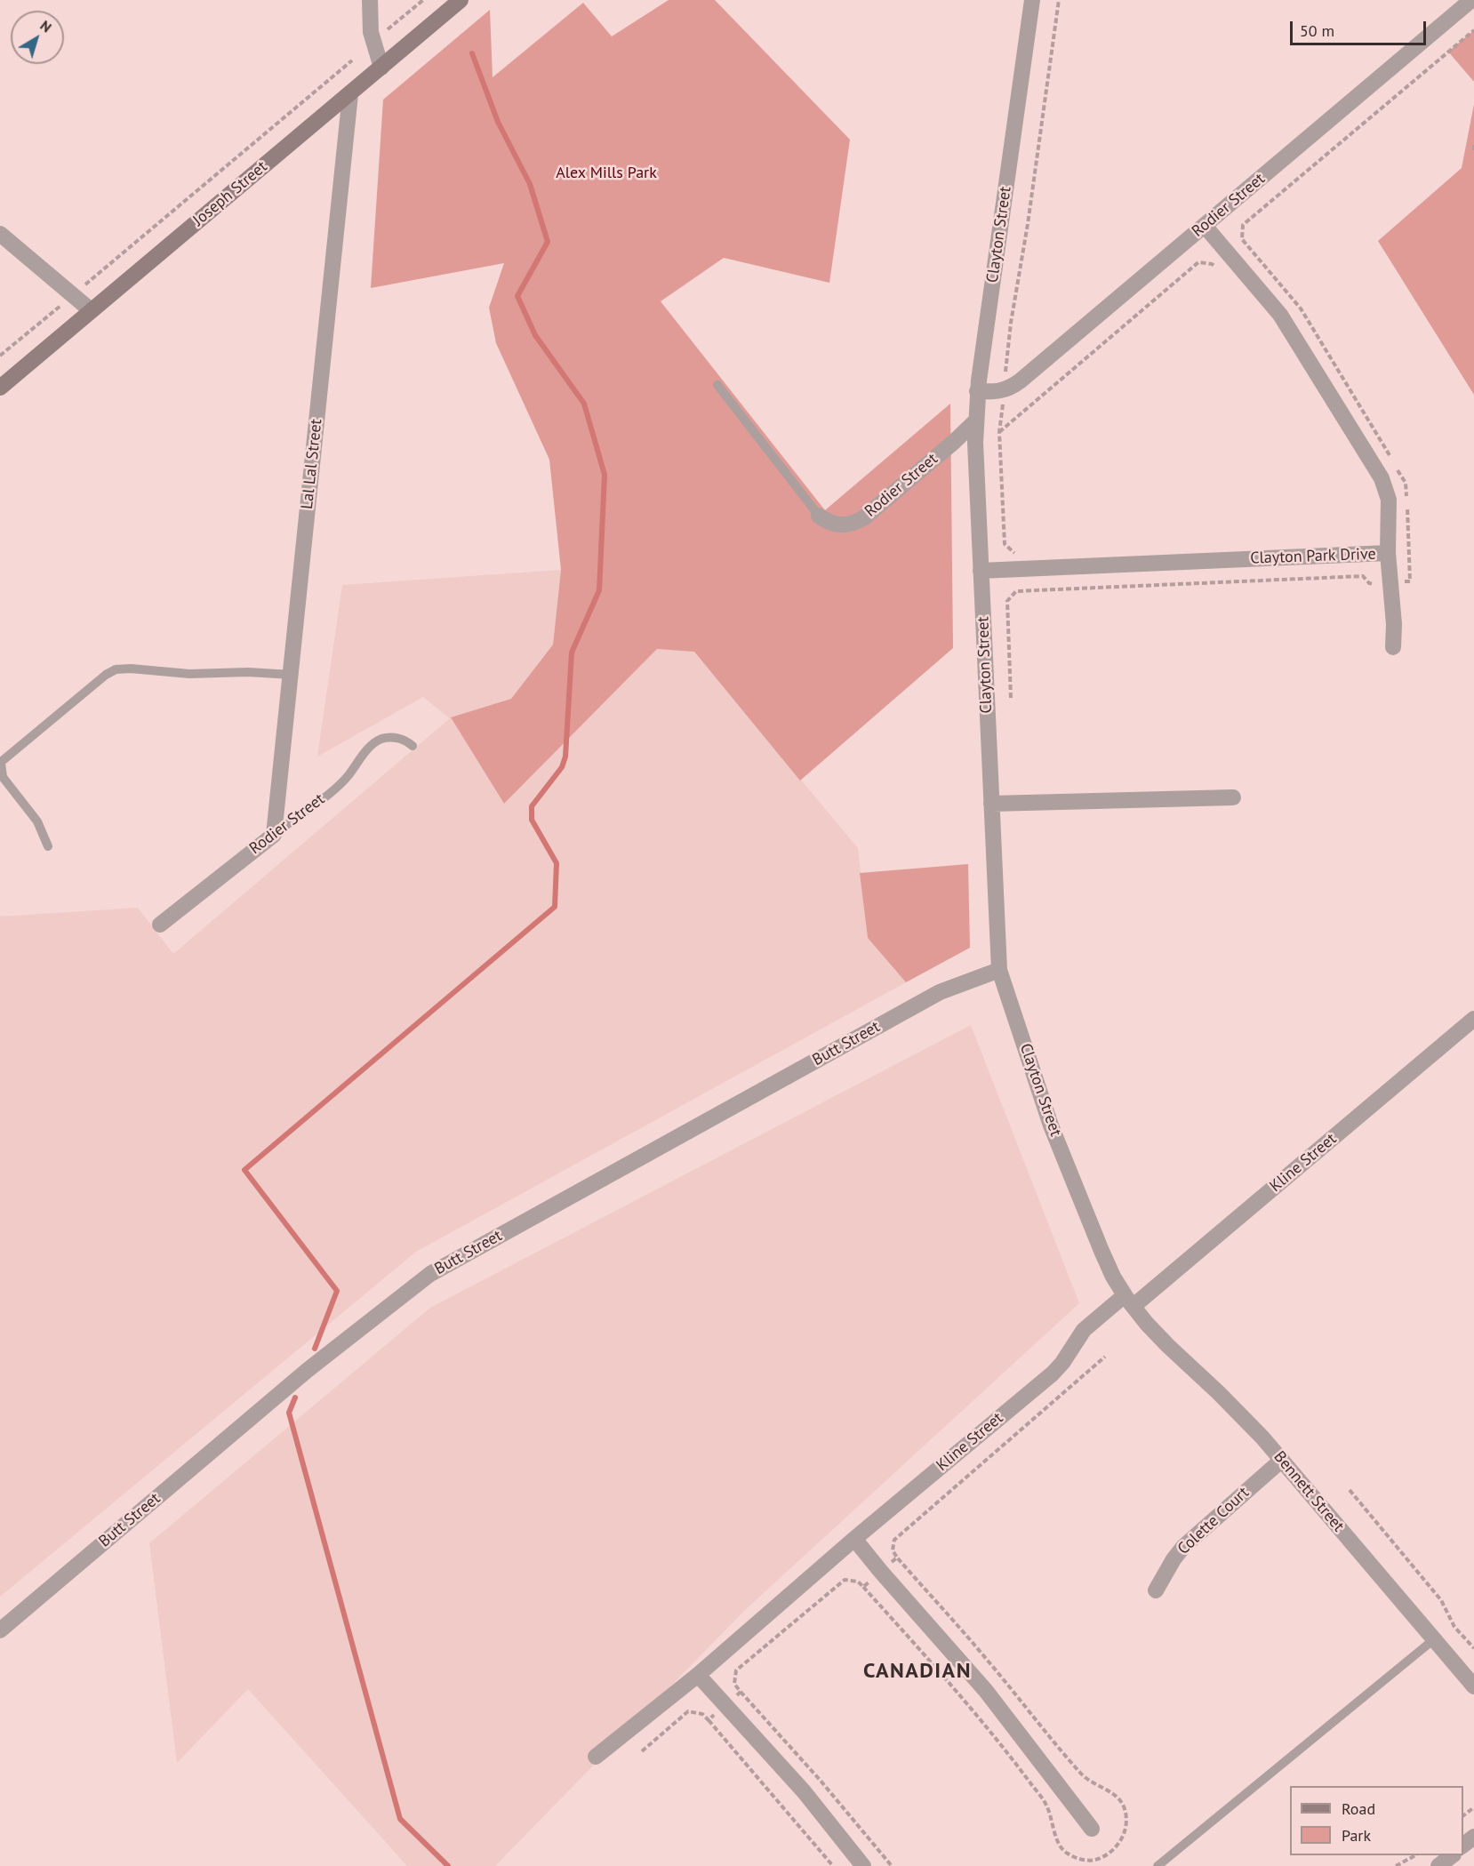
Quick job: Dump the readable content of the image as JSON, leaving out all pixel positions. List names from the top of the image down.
{
  "streets": {
    "street": [
      "Joseph Street",
      "Rodier Street",
      "Clayton Street",
      "Lal Lal Street",
      "Clayton Park Drive",
      "Butt Street",
      "Kline Street",
      "Bennett Street",
      "Colette Court"
    ]
  },
  "crossings": [
    ["Joseph Street", "Lal Lal Street"],
    ["Rodier Street", "Clayton Street"],
    ["Rodier Street", "Lal Lal Street"],
    ["Rodier Street", "Clayton Park Drive"],
    ["Clayton Street", "Clayton Park Drive"],
    ["Clayton Street", "Butt Street"],
    ["Clayton Street", "Kline Street"],
    ["Clayton Street", "Bennett Street"],
    ["Kline Street", "Bennett Street"],
    ["Bennett Street", "Colette Court"]
  ],
  "districts": ["CANADIAN"],
  "parks": ["Alex Mills Park"],
  "legend": ["Road", "Park"],
  "scale_bar": "50 m",
  "north": "top right"
}
